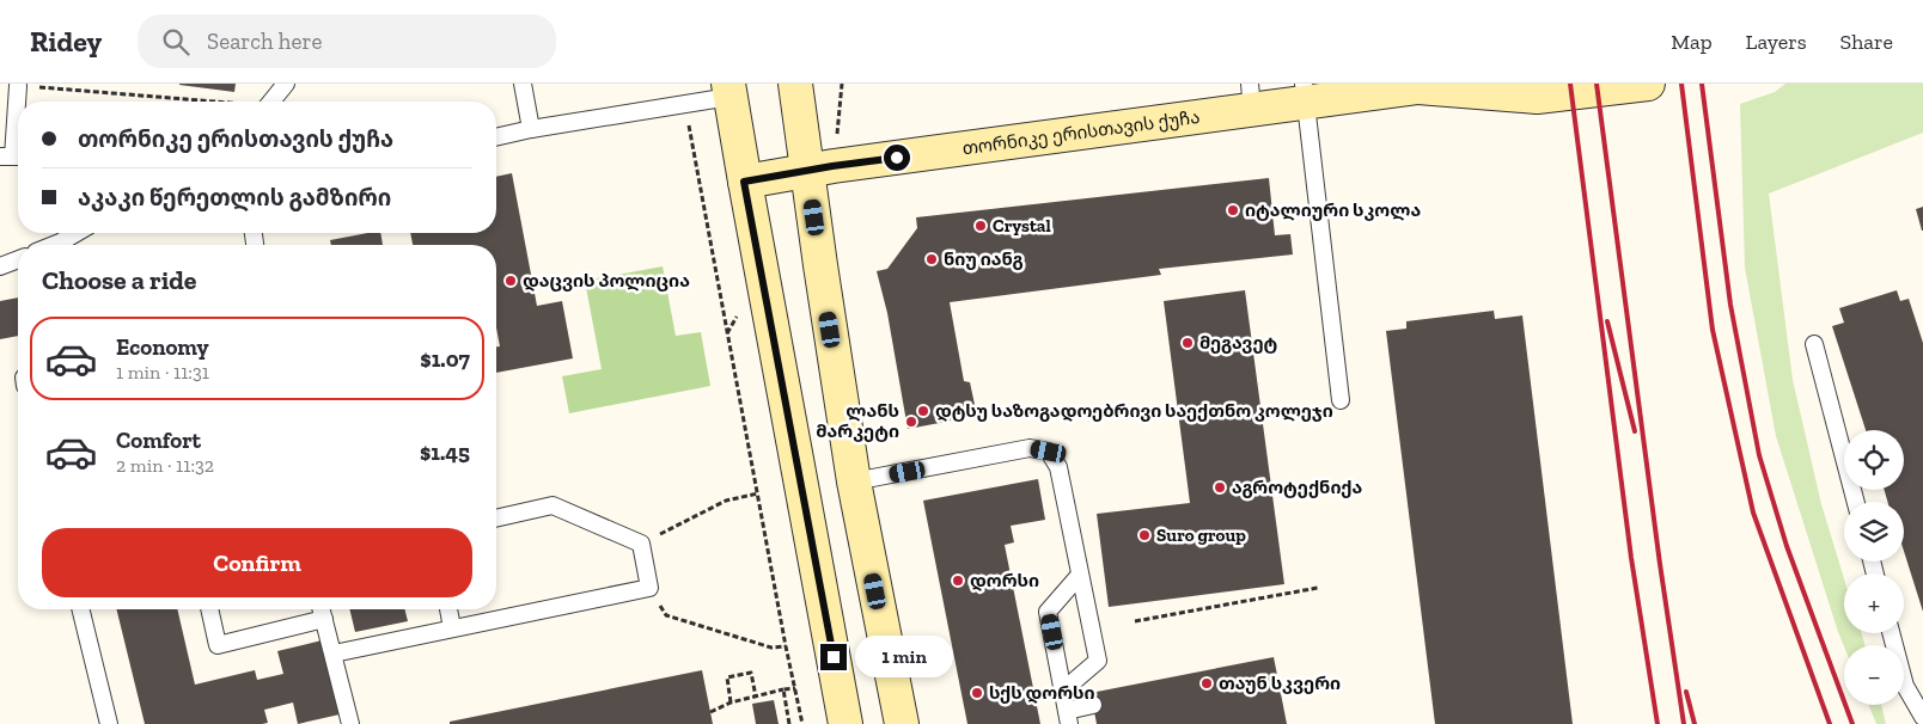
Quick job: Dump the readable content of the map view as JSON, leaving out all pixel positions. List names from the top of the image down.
{
  "streets": {
    "main road": ["თორნიკე ერისთავის ქუჩა"]
  },
  "places": [
    "იტალიური სკოლა",
    "Crystal",
    "ნიუ იანგ",
    "დაცვის პოლიცია",
    "მეგავეტ",
    "დტსუ საზოგადოებრივი საექთნო კოლეჯი",
    "ლანს მარკეტი",
    "აგროტექნიქა",
    "Suro group",
    "დორსი",
    "თაუნ სკვერი",
    "სქს დორსი"
  ],
  "page": {
    "header": "Ridey",
    "search": "Search here",
    "nav": ["Map", "Layers", "Share"],
    "banner": ["თორნიკე ერისთავის ქუჩა", "აკაკი წერეთლის გამზირი"],
    "heading": "Choose a ride",
    "list": [
      {
        "name": "Economy",
        "note": "1 min · 11:31",
        "value": "$1.07"
      },
      {
        "name": "Comfort",
        "note": "2 min · 11:32",
        "value": "$1.45"
      }
    ],
    "map_buttons": ["+", "−"],
    "buttons": "Confirm",
    "bubble": "1 min"
  }
}
